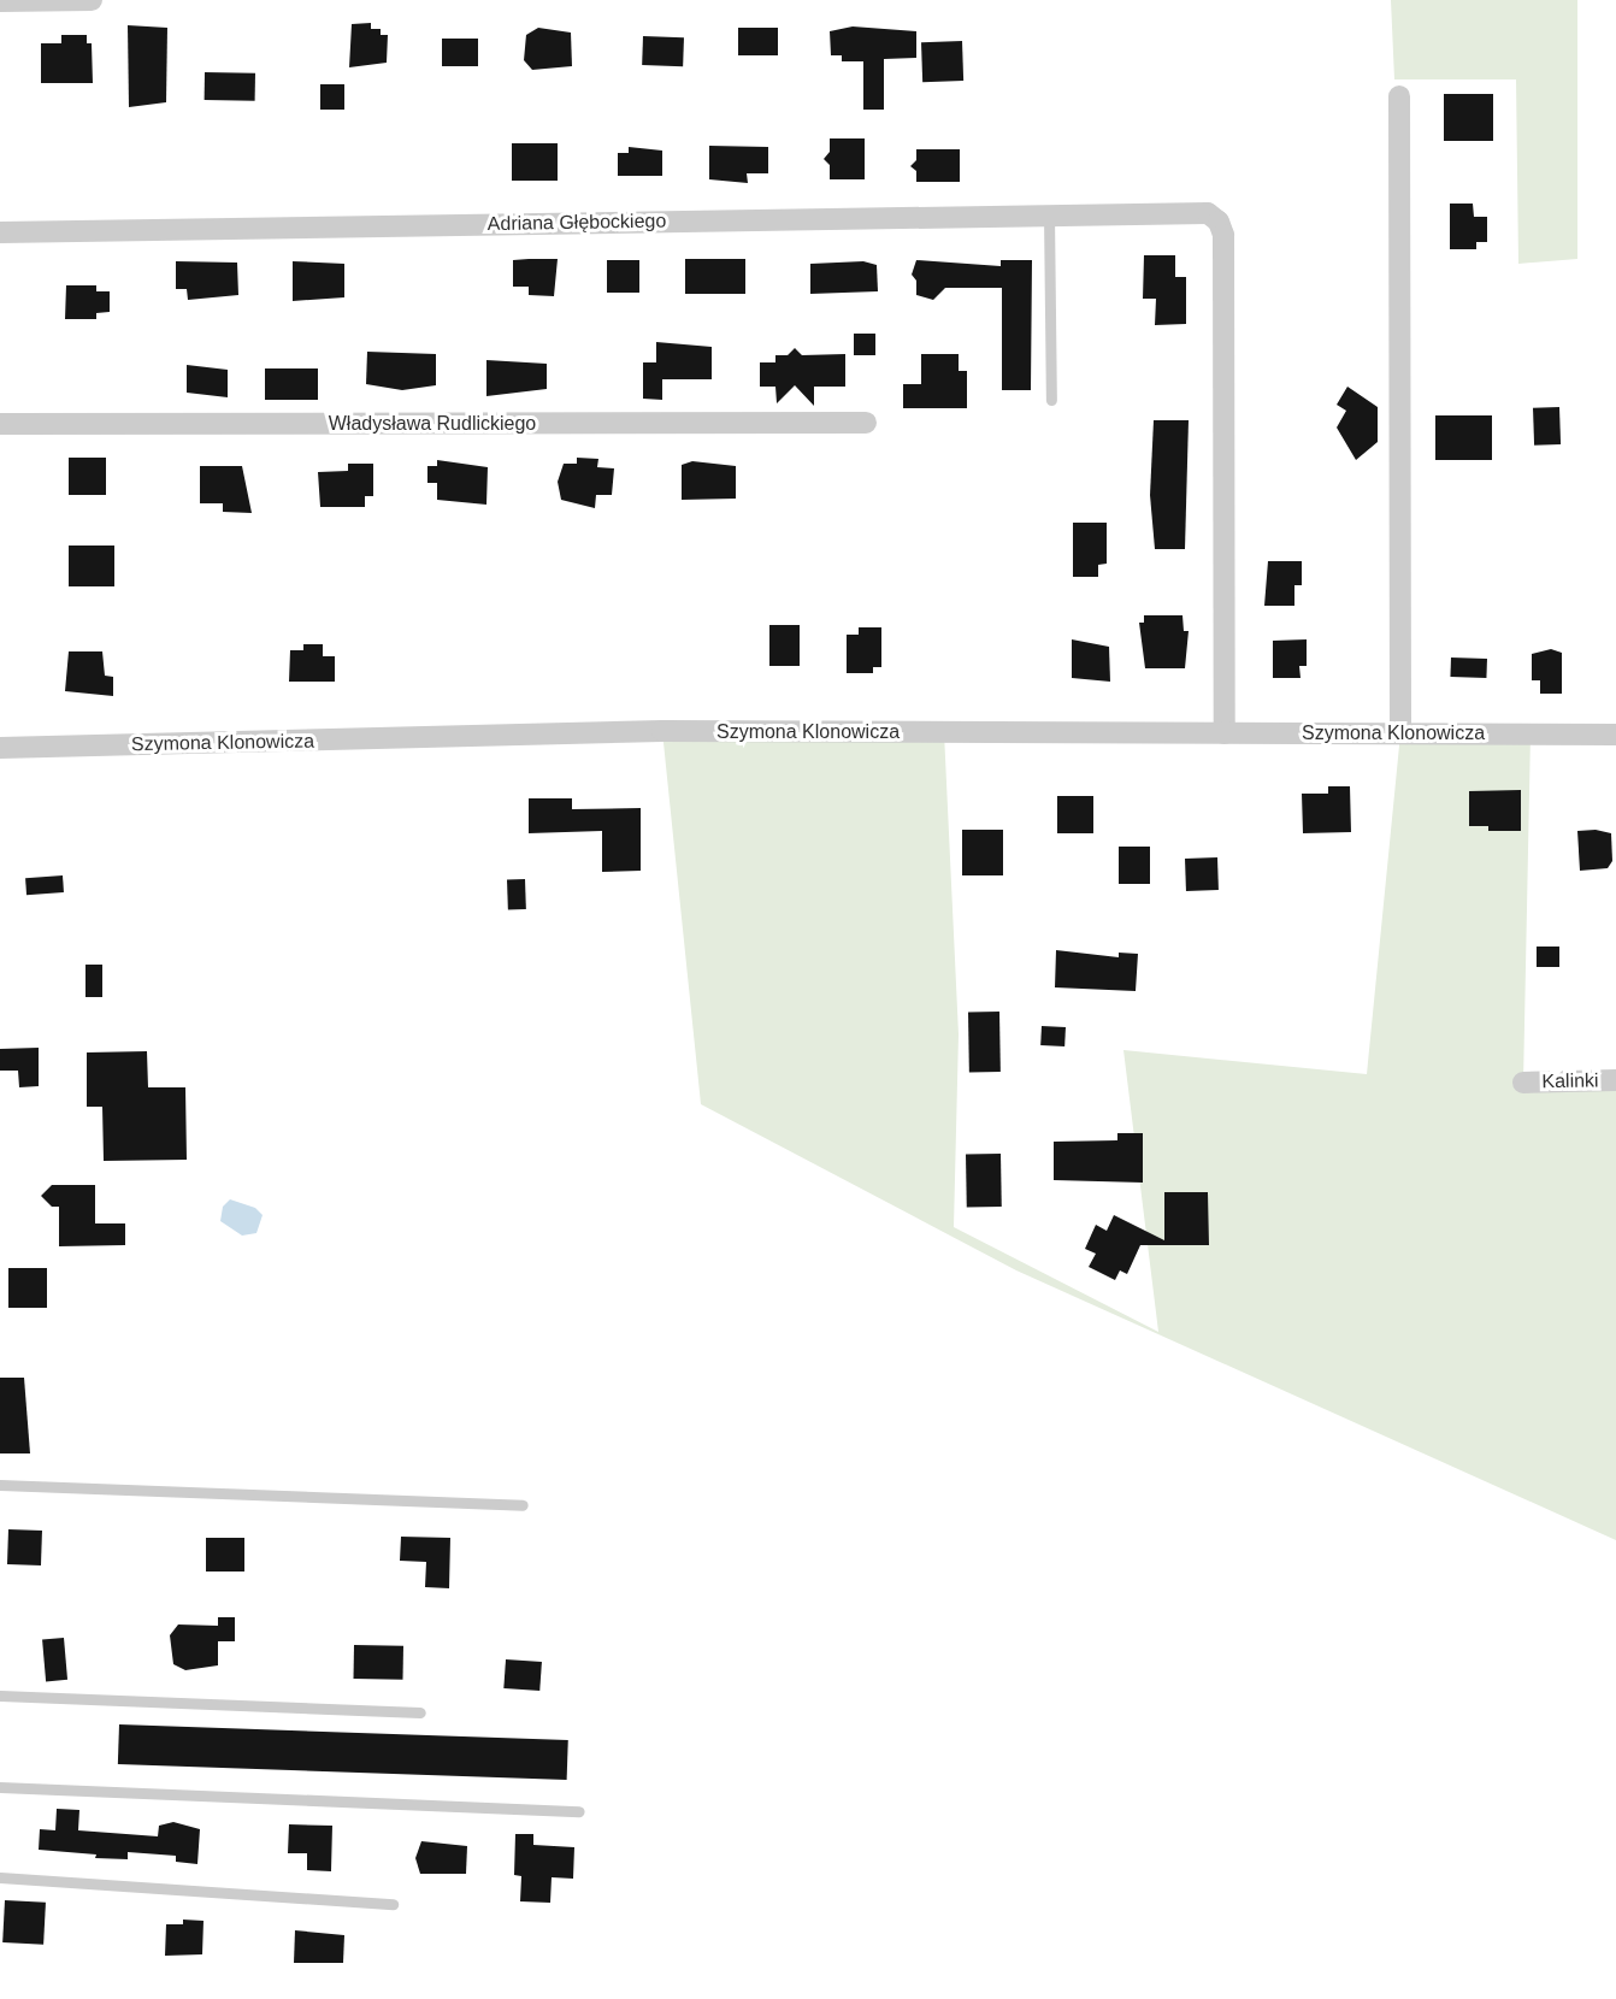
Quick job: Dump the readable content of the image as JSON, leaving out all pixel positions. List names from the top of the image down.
{
  "streets": {
    "street": [
      "Adriana Głębockiego",
      "Władysława Rudlickiego",
      "Szymona Klonowicza",
      "Kalinki"
    ]
  },
  "crossings": [
    ["Adriana Głębockiego", "Szymona Klonowicza"]
  ]
}
